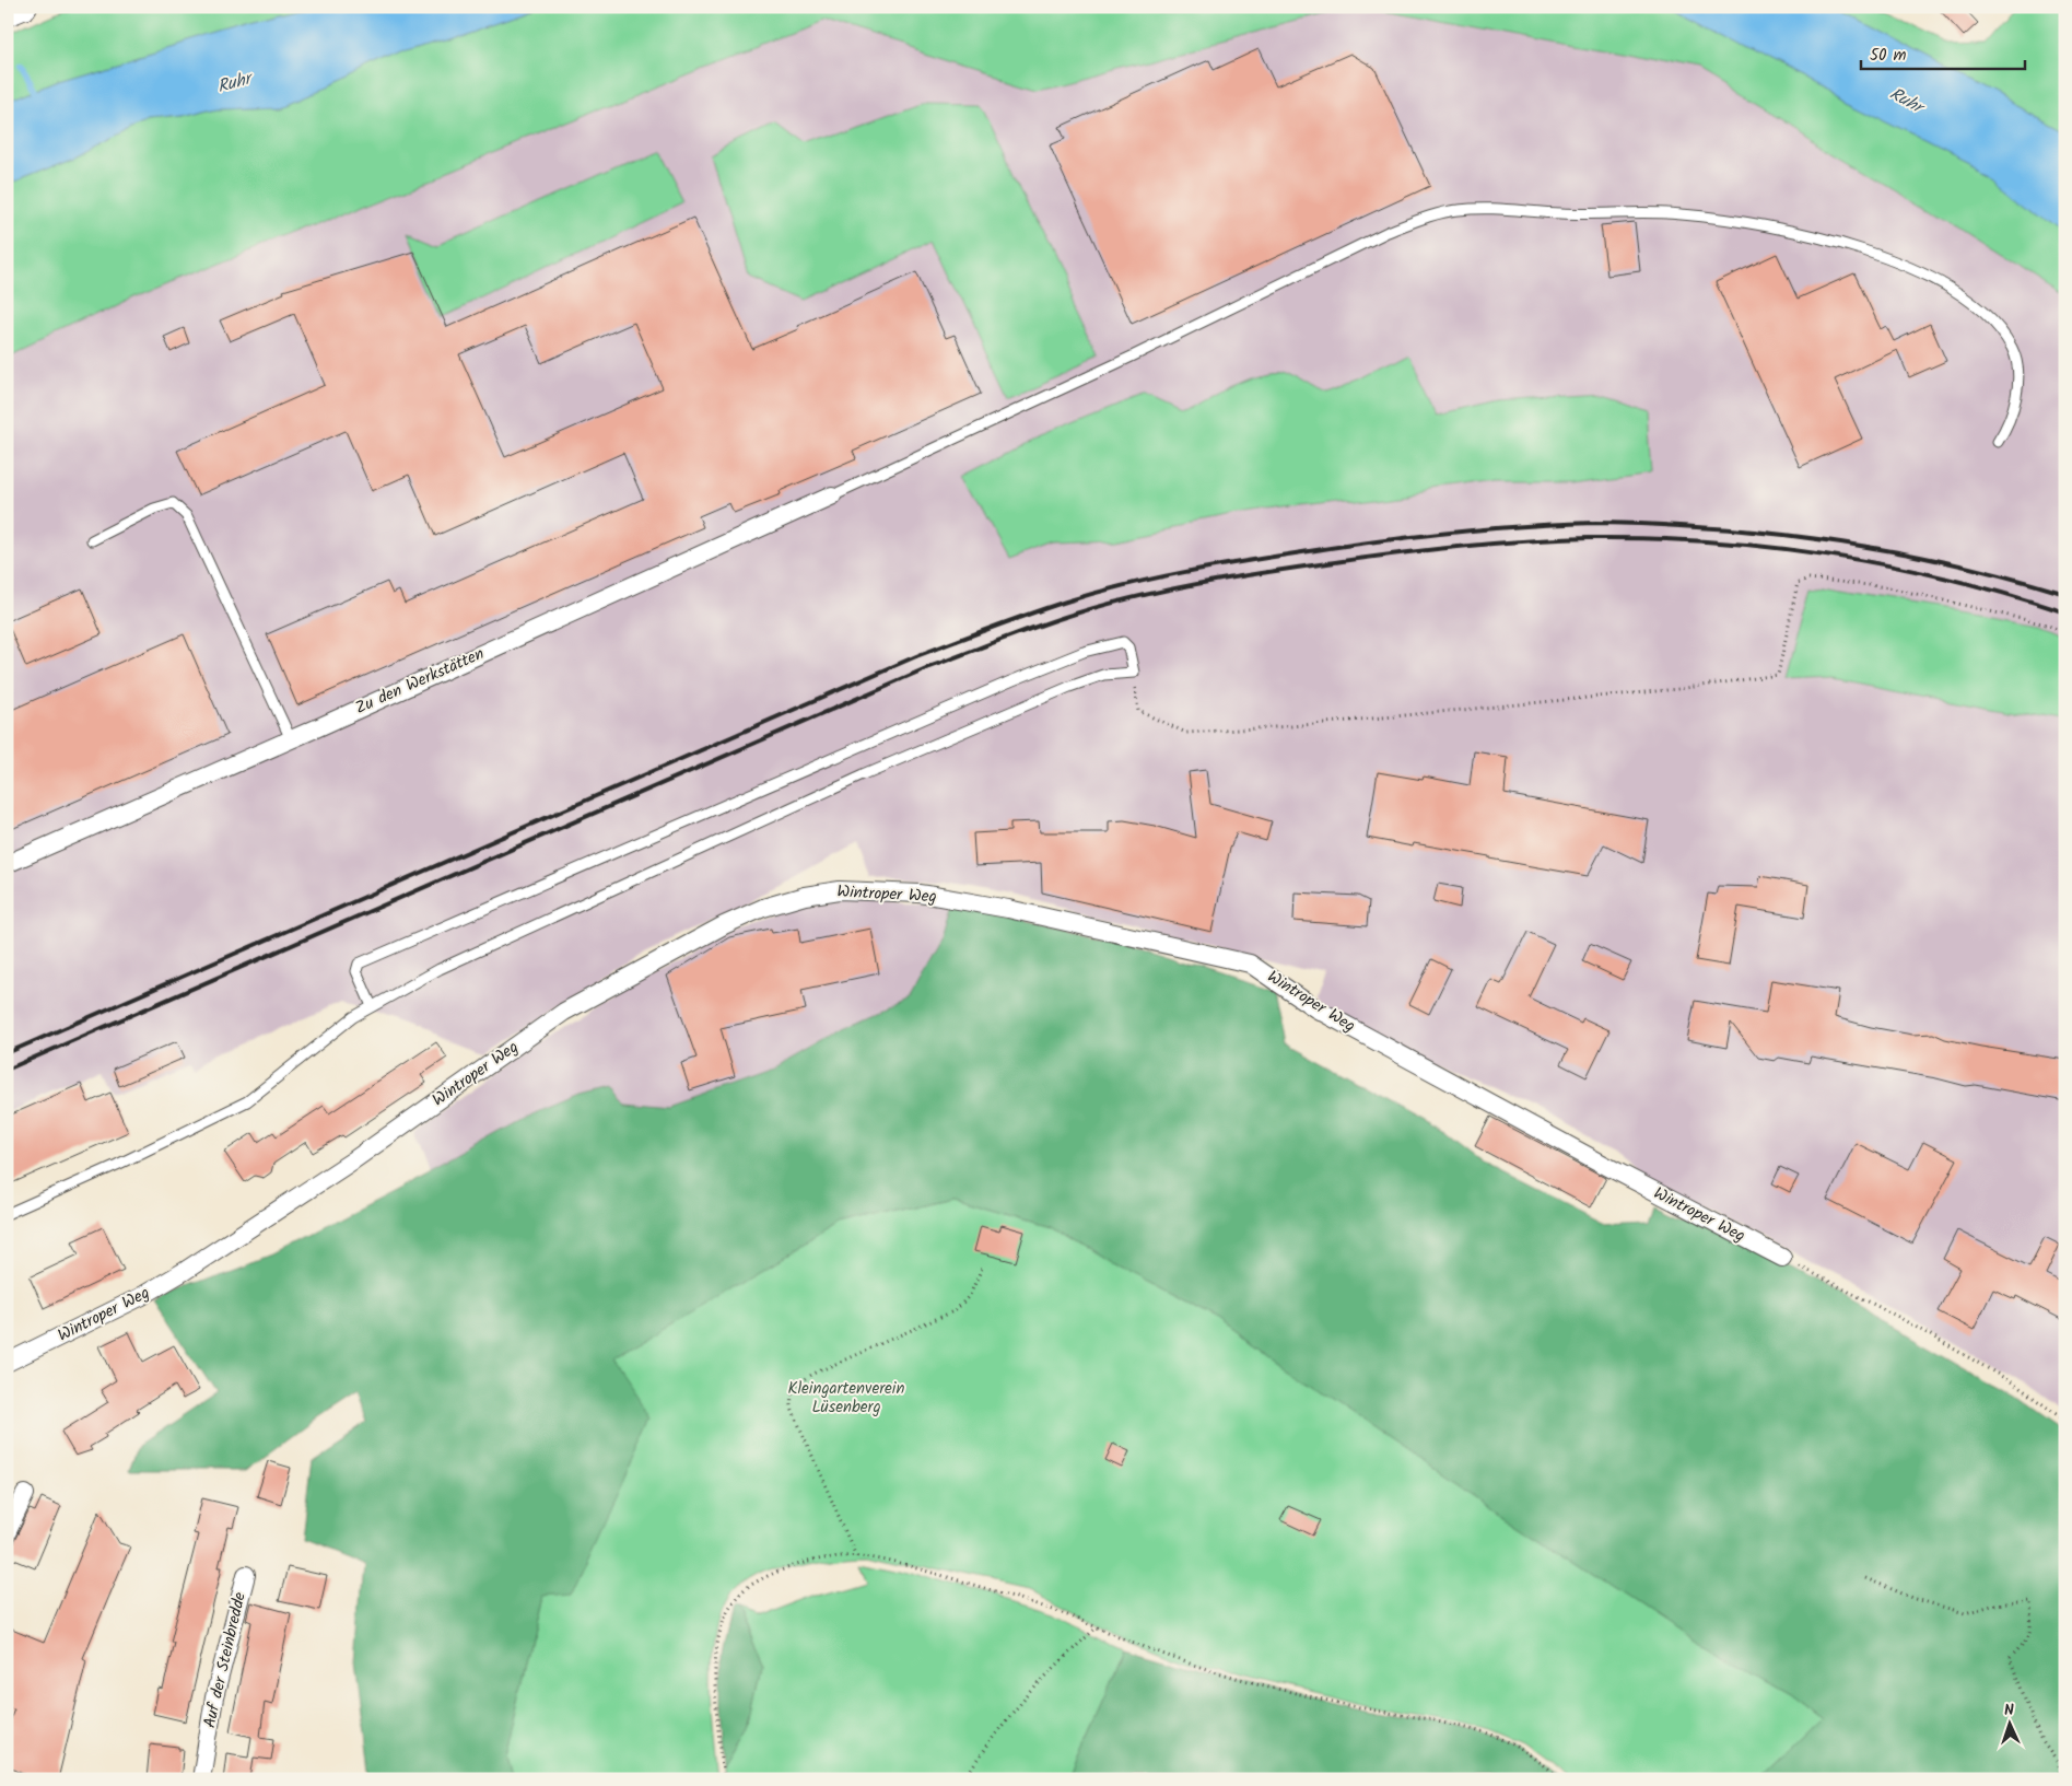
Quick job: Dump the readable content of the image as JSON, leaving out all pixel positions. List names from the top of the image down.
{
  "streets": {
    "street": ["Zu den Werkstätten", "Wintroper Weg", "Auf der Steinbredde"]
  },
  "water": ["Ruhr"],
  "parks": ["Kleingartenverein Lüsenberg"],
  "scale_bar": "50 m",
  "north": "top"
}
